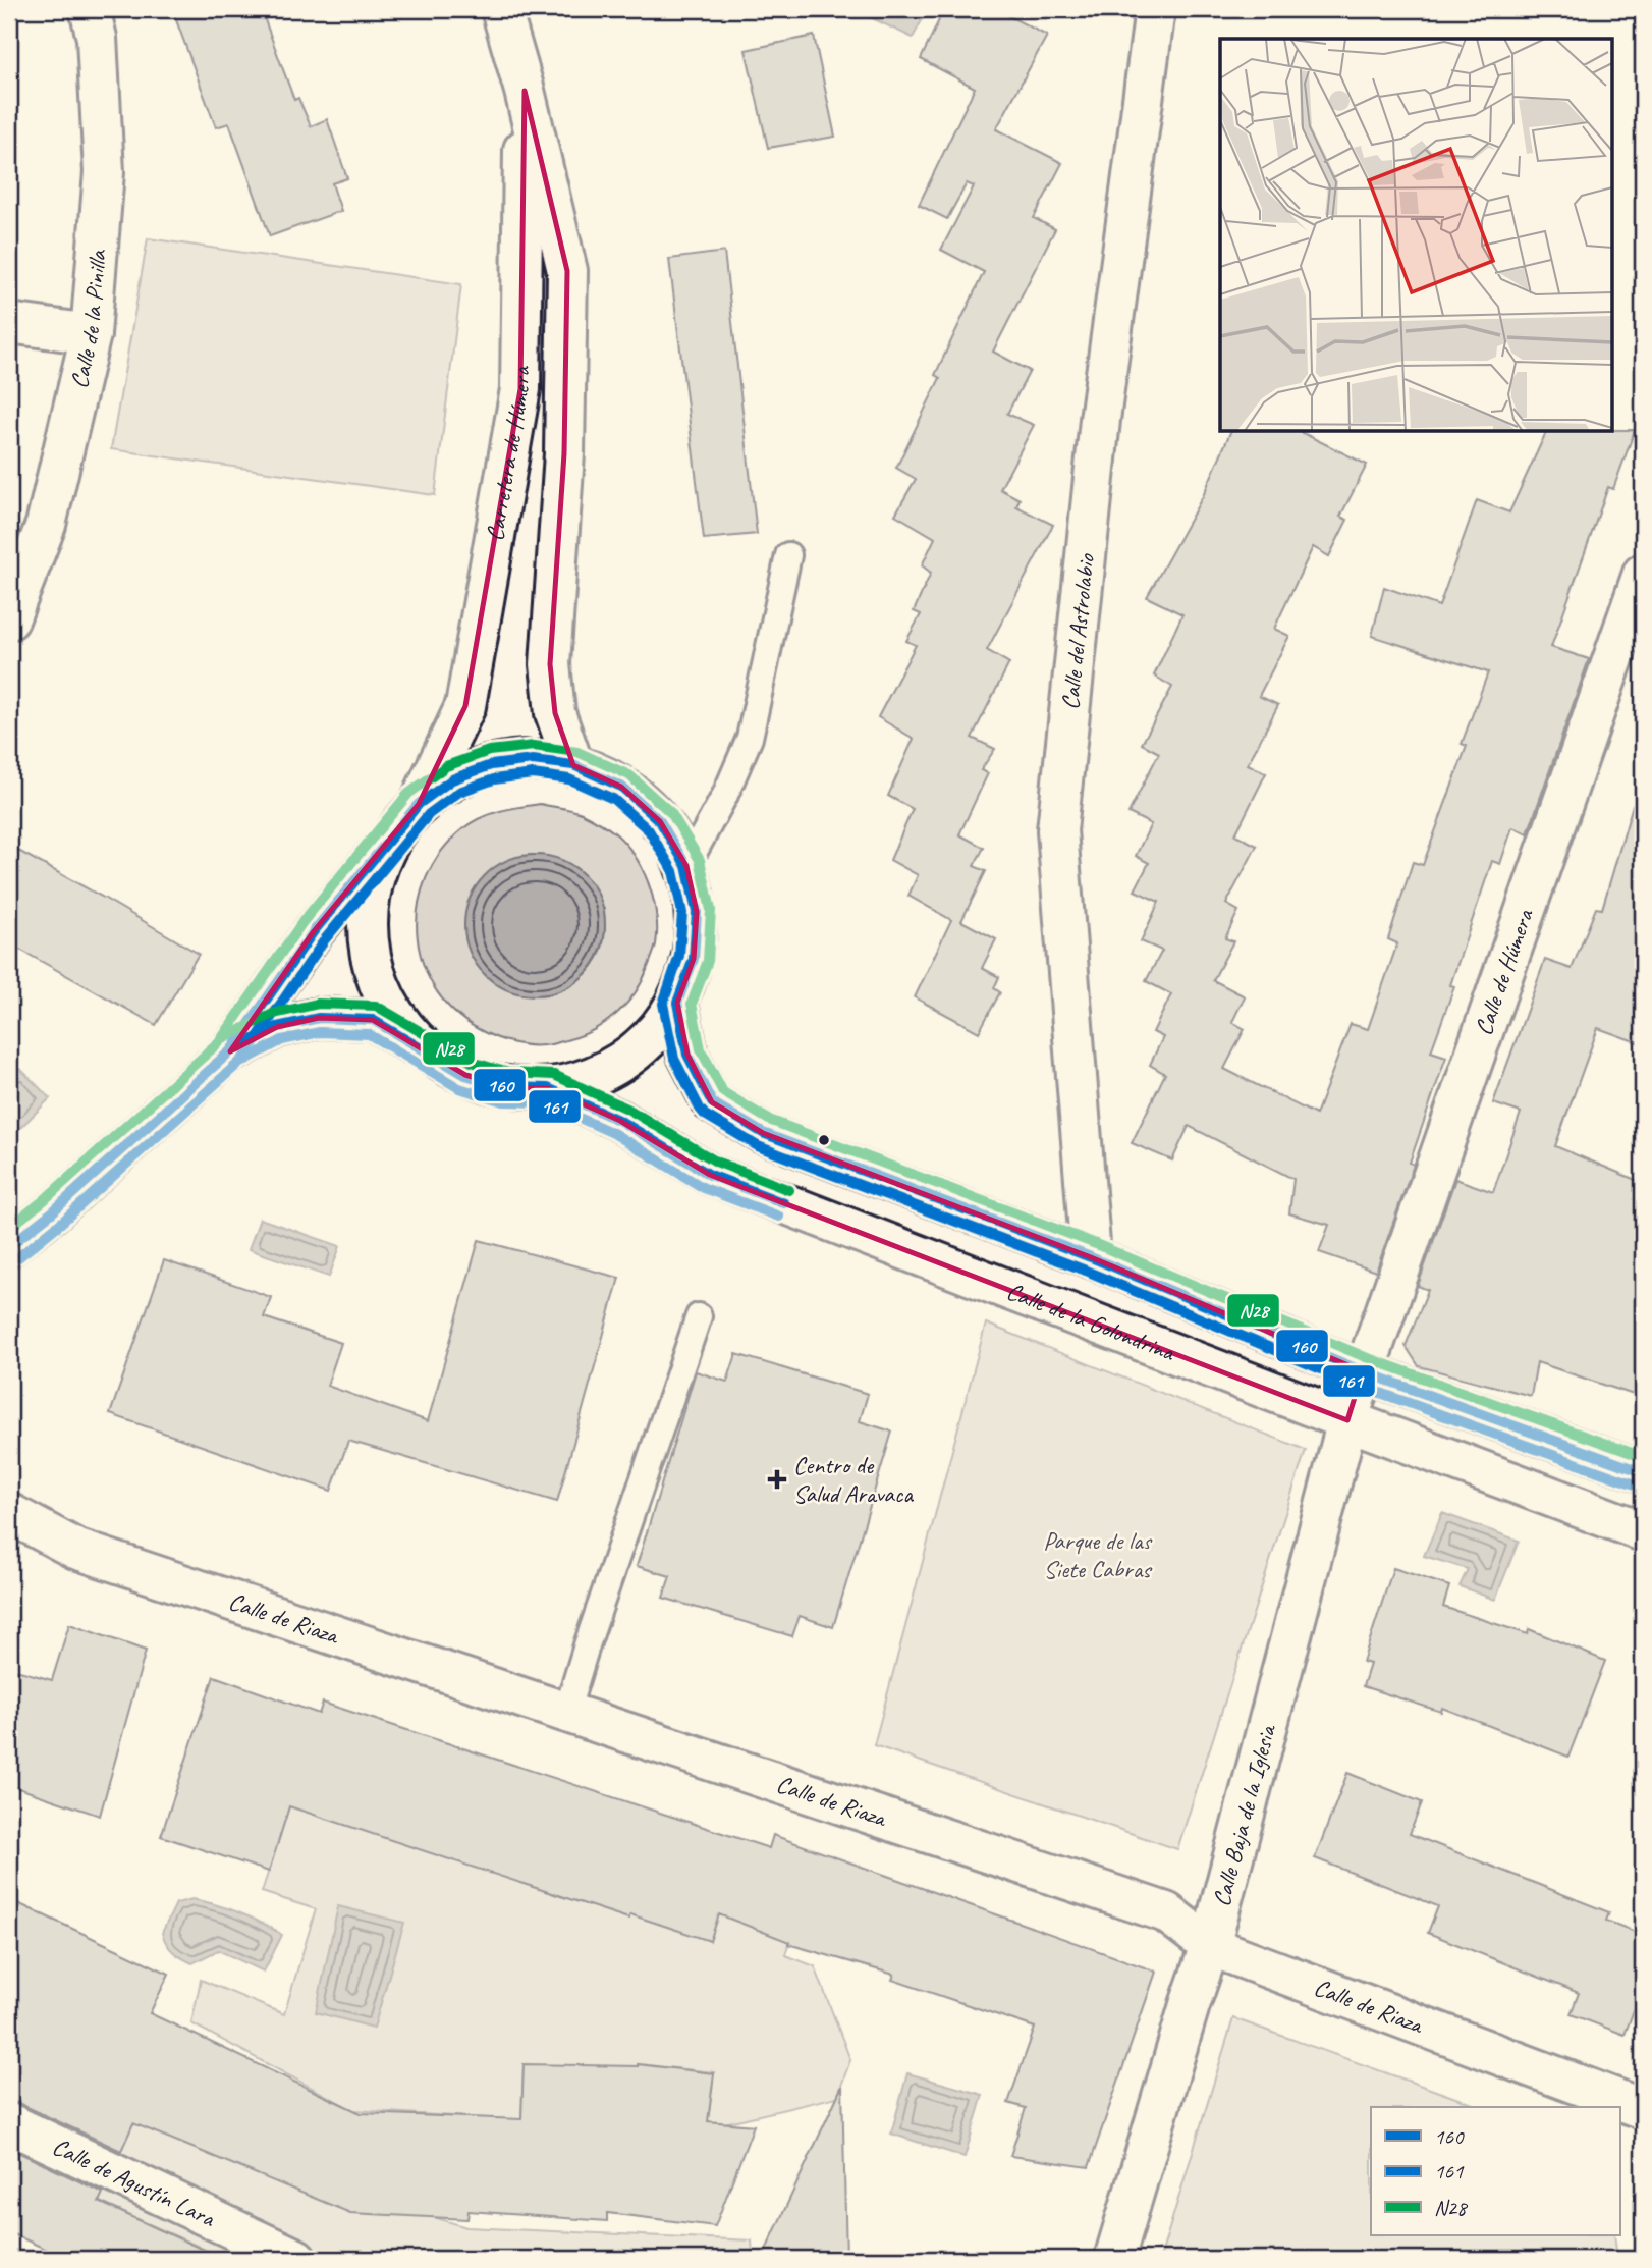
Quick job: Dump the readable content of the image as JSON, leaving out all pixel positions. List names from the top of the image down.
{
  "streets": {
    "street": [
      "Calle de la Pinilla",
      "Carretera de Húmera",
      "Calle del Astrolabio",
      "Calle de Húmera",
      "Calle de la Golondrina",
      "Calle de Riaza",
      "Calle Baja de la Iglesia",
      "Calle de Agustín Lara"
    ]
  },
  "crossings": [
    ["Calle de Húmera", "Calle Baja de la Iglesia"],
    ["Calle de la Golondrina", "Calle Baja de la Iglesia"],
    ["Calle de Riaza", "Calle Baja de la Iglesia"]
  ],
  "parks": ["Parque de las Siete Cabras"],
  "places": {
    "health": ["Centro de Salud Aravaca"]
  },
  "lines": ["transit line N28", "transit line 160", "transit line 161"],
  "legend": ["160", "161", "N28"]
}
